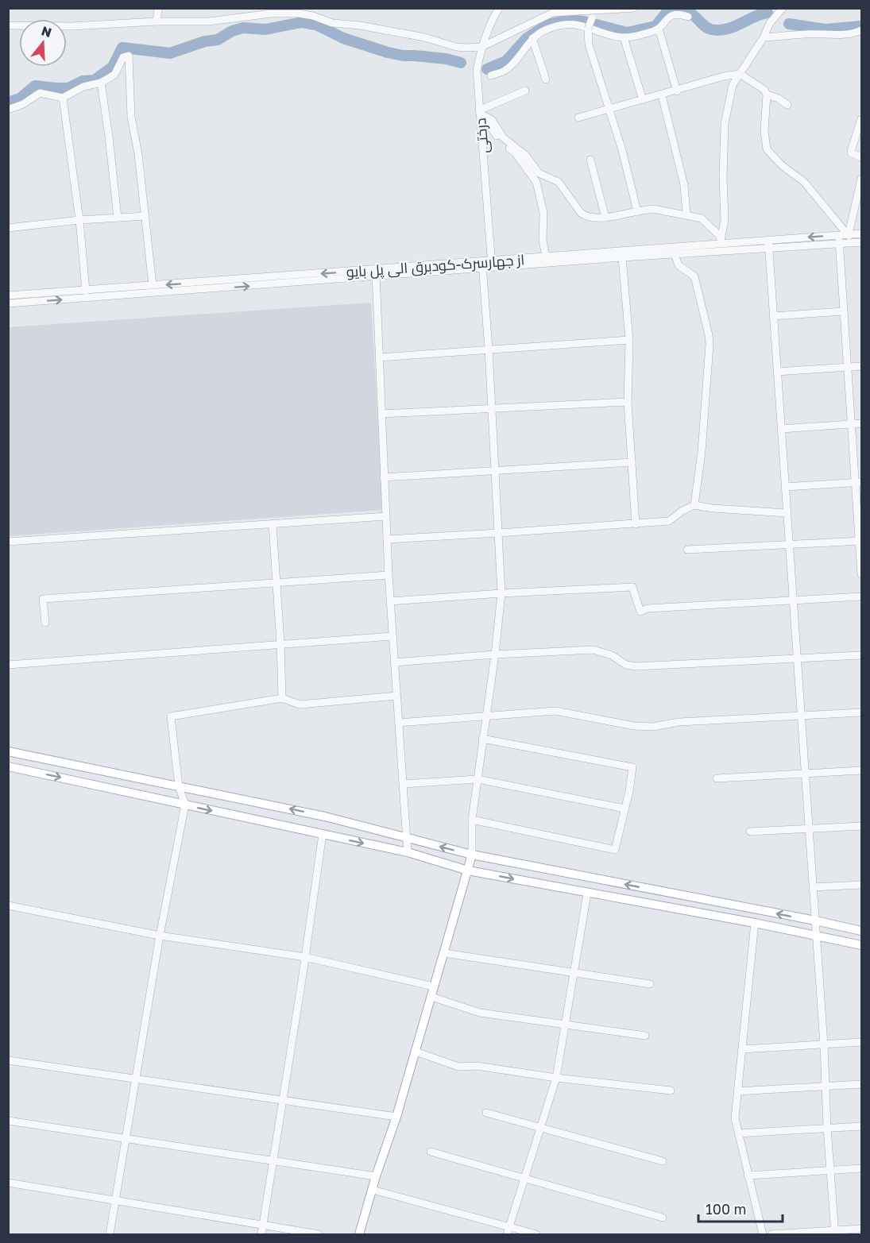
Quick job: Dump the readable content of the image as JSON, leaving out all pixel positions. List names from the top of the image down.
{
  "streets": {
    "street": ["درختی", "از جهارسرک-کودبرق الی پل بایو"]
  },
  "crossings": [
    ["درختی", "از جهارسرک-کودبرق الی پل بایو"]
  ],
  "scale_bar": "100 m",
  "north": "top"
}
